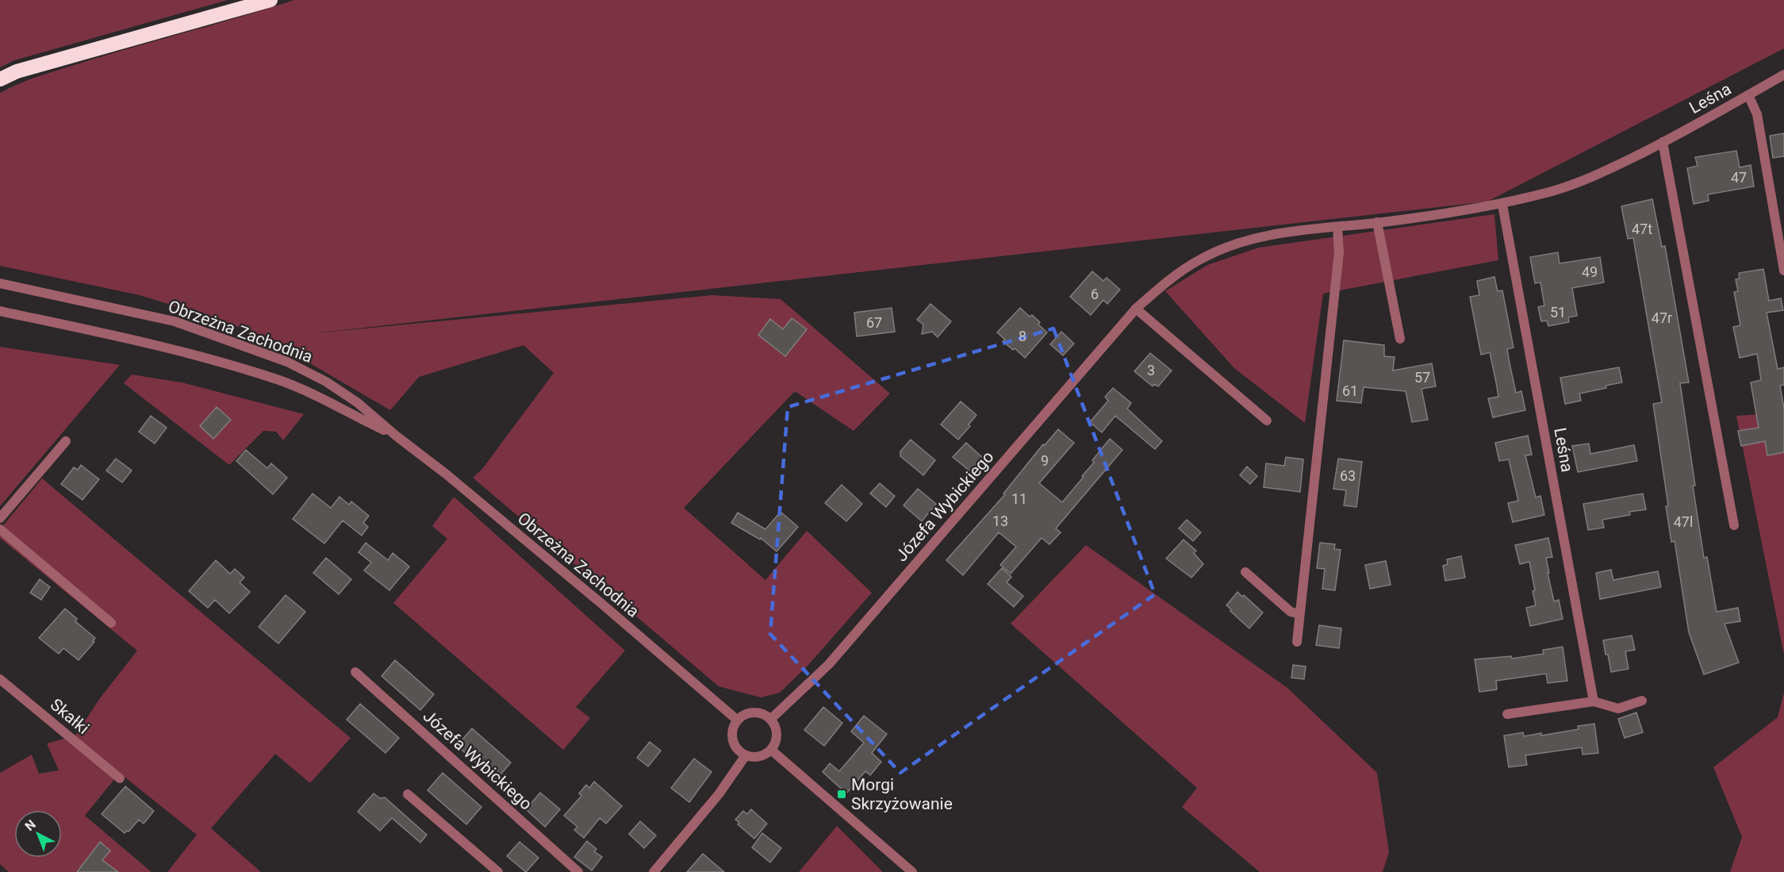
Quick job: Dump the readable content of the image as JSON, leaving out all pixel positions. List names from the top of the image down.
{
  "streets": {
    "street": [
      "Leśna",
      "Obrzeżna Zachodnia",
      "Józefa Wybickiego",
      "Skałki"
    ]
  },
  "crossings": [
    ["Leśna", "Józefa Wybickiego"],
    ["Obrzeżna Zachodnia", "Józefa Wybickiego"]
  ],
  "places": {
    "transit": ["Morgi Skrzyżowanie"]
  },
  "house_numbers": [
    "47",
    "47t",
    "49",
    "6",
    "51",
    "47r",
    "67",
    "8",
    "3",
    "57",
    "61",
    "9",
    "63",
    "11",
    "13",
    "47l"
  ],
  "north": "top left"
}
